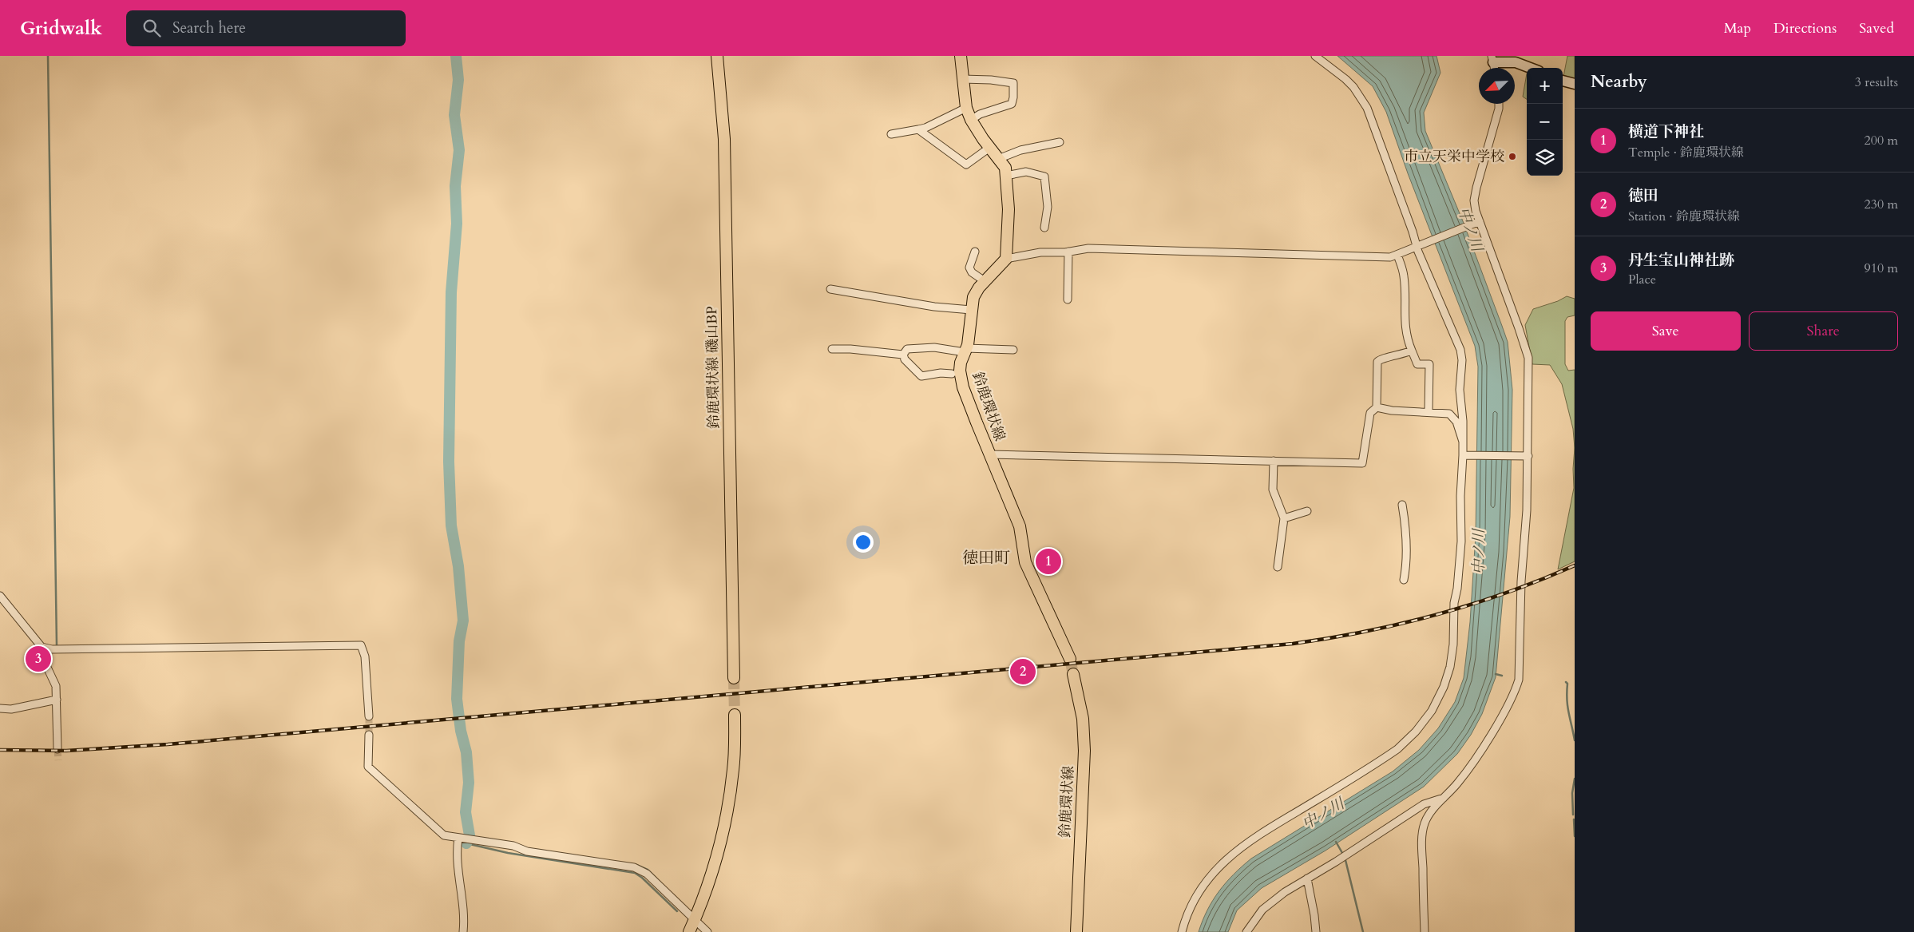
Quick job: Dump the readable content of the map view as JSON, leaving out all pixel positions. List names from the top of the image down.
{
  "streets": {
    "main road": ["鈴鹿環状線 磯山BP", "鈴鹿環状線"]
  },
  "districts": ["徳田町"],
  "water": ["中ノ川"],
  "places": ["市立天栄中学校"],
  "north": "bottom left",
  "page": {
    "header": "Gridwalk",
    "search": "Search here",
    "nav": ["Map", "Directions", "Saved"],
    "heading": ["Nearby", "3 results"],
    "map_buttons": ["+", "−"],
    "list": [
      {
        "mark": "1",
        "name": "横道下神社",
        "note": "Temple · 鈴鹿環状線",
        "value": "200 m"
      },
      {
        "mark": "2",
        "name": "徳田",
        "note": "Station · 鈴鹿環状線",
        "value": "230 m"
      },
      {
        "mark": "3",
        "name": "丹生宝山神社跡",
        "note": "Place",
        "value": "910 m"
      }
    ],
    "buttons": ["Save", "Share"],
    "pins": ["1", "3", "2"]
  }
}
